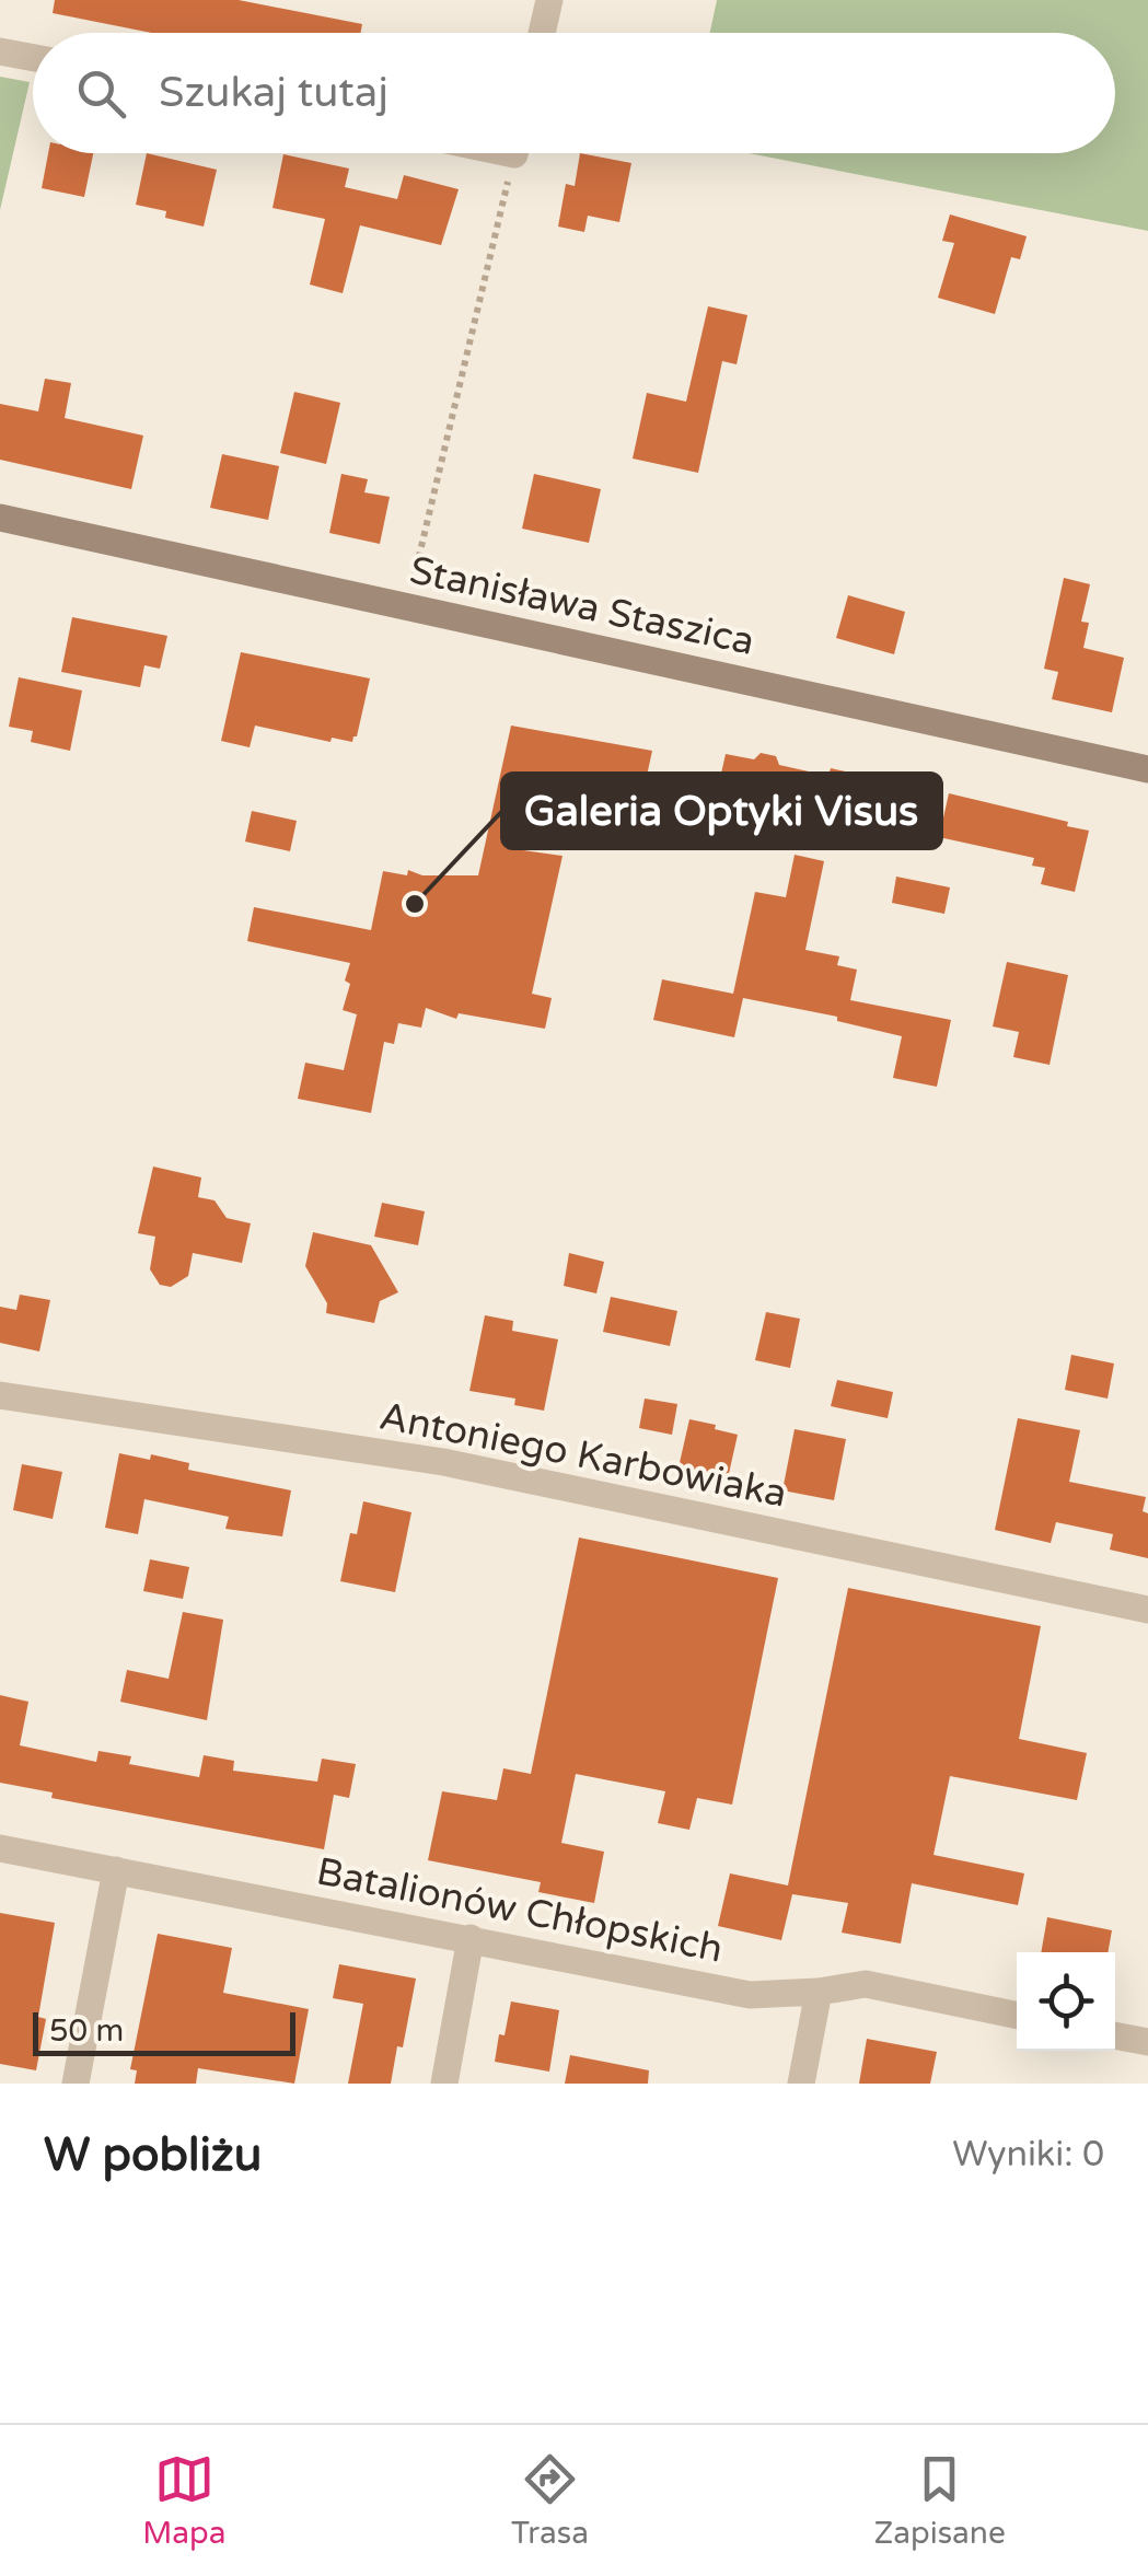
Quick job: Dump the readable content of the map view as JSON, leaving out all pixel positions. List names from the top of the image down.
{
  "streets": {
    "street": ["Stanisława Staszica", "Antoniego Karbowiaka", "Batalionów Chłopskich"]
  },
  "places": ["Galeria Optyki Visus"],
  "scale_bar": "50 m",
  "page": {
    "search": "Szukaj tutaj",
    "scale": "50 m",
    "heading": ["W pobliżu", "Wyniki: 0"],
    "nav": ["Mapa", "Trasa", "Zapisane"]
  }
}
